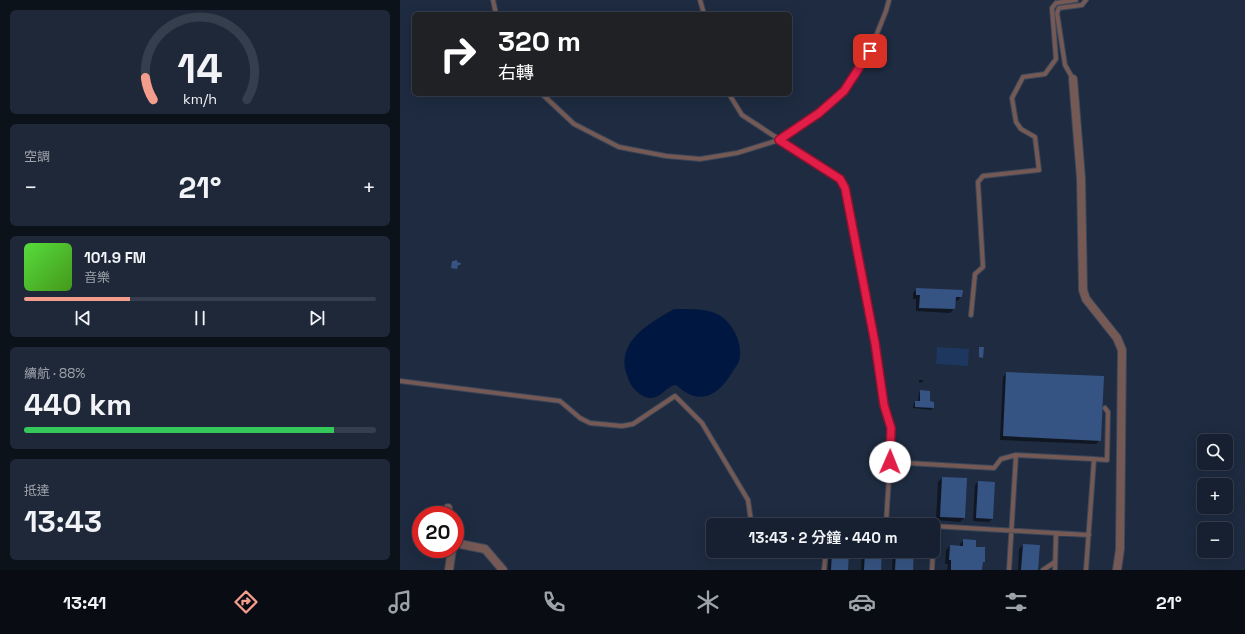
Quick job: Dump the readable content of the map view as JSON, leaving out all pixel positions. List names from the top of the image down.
{
  "page": {
    "turn": ["320 m", "右轉"],
    "tile": [
      "空調",
      ["續航 · 88%", "440 km"],
      ["抵達", "13:43"]
    ],
    "heat": ["−", "21°", "+"],
    "song": ["101.9 FM", "音樂"],
    "map_buttons": ["+", "−"],
    "limit": "20",
    "trip": "13:43 · 2 分鐘 · 440 m",
    "tabs": ["13:41", "21°"],
    "gauge": ["14", "km/h"]
  }
}
